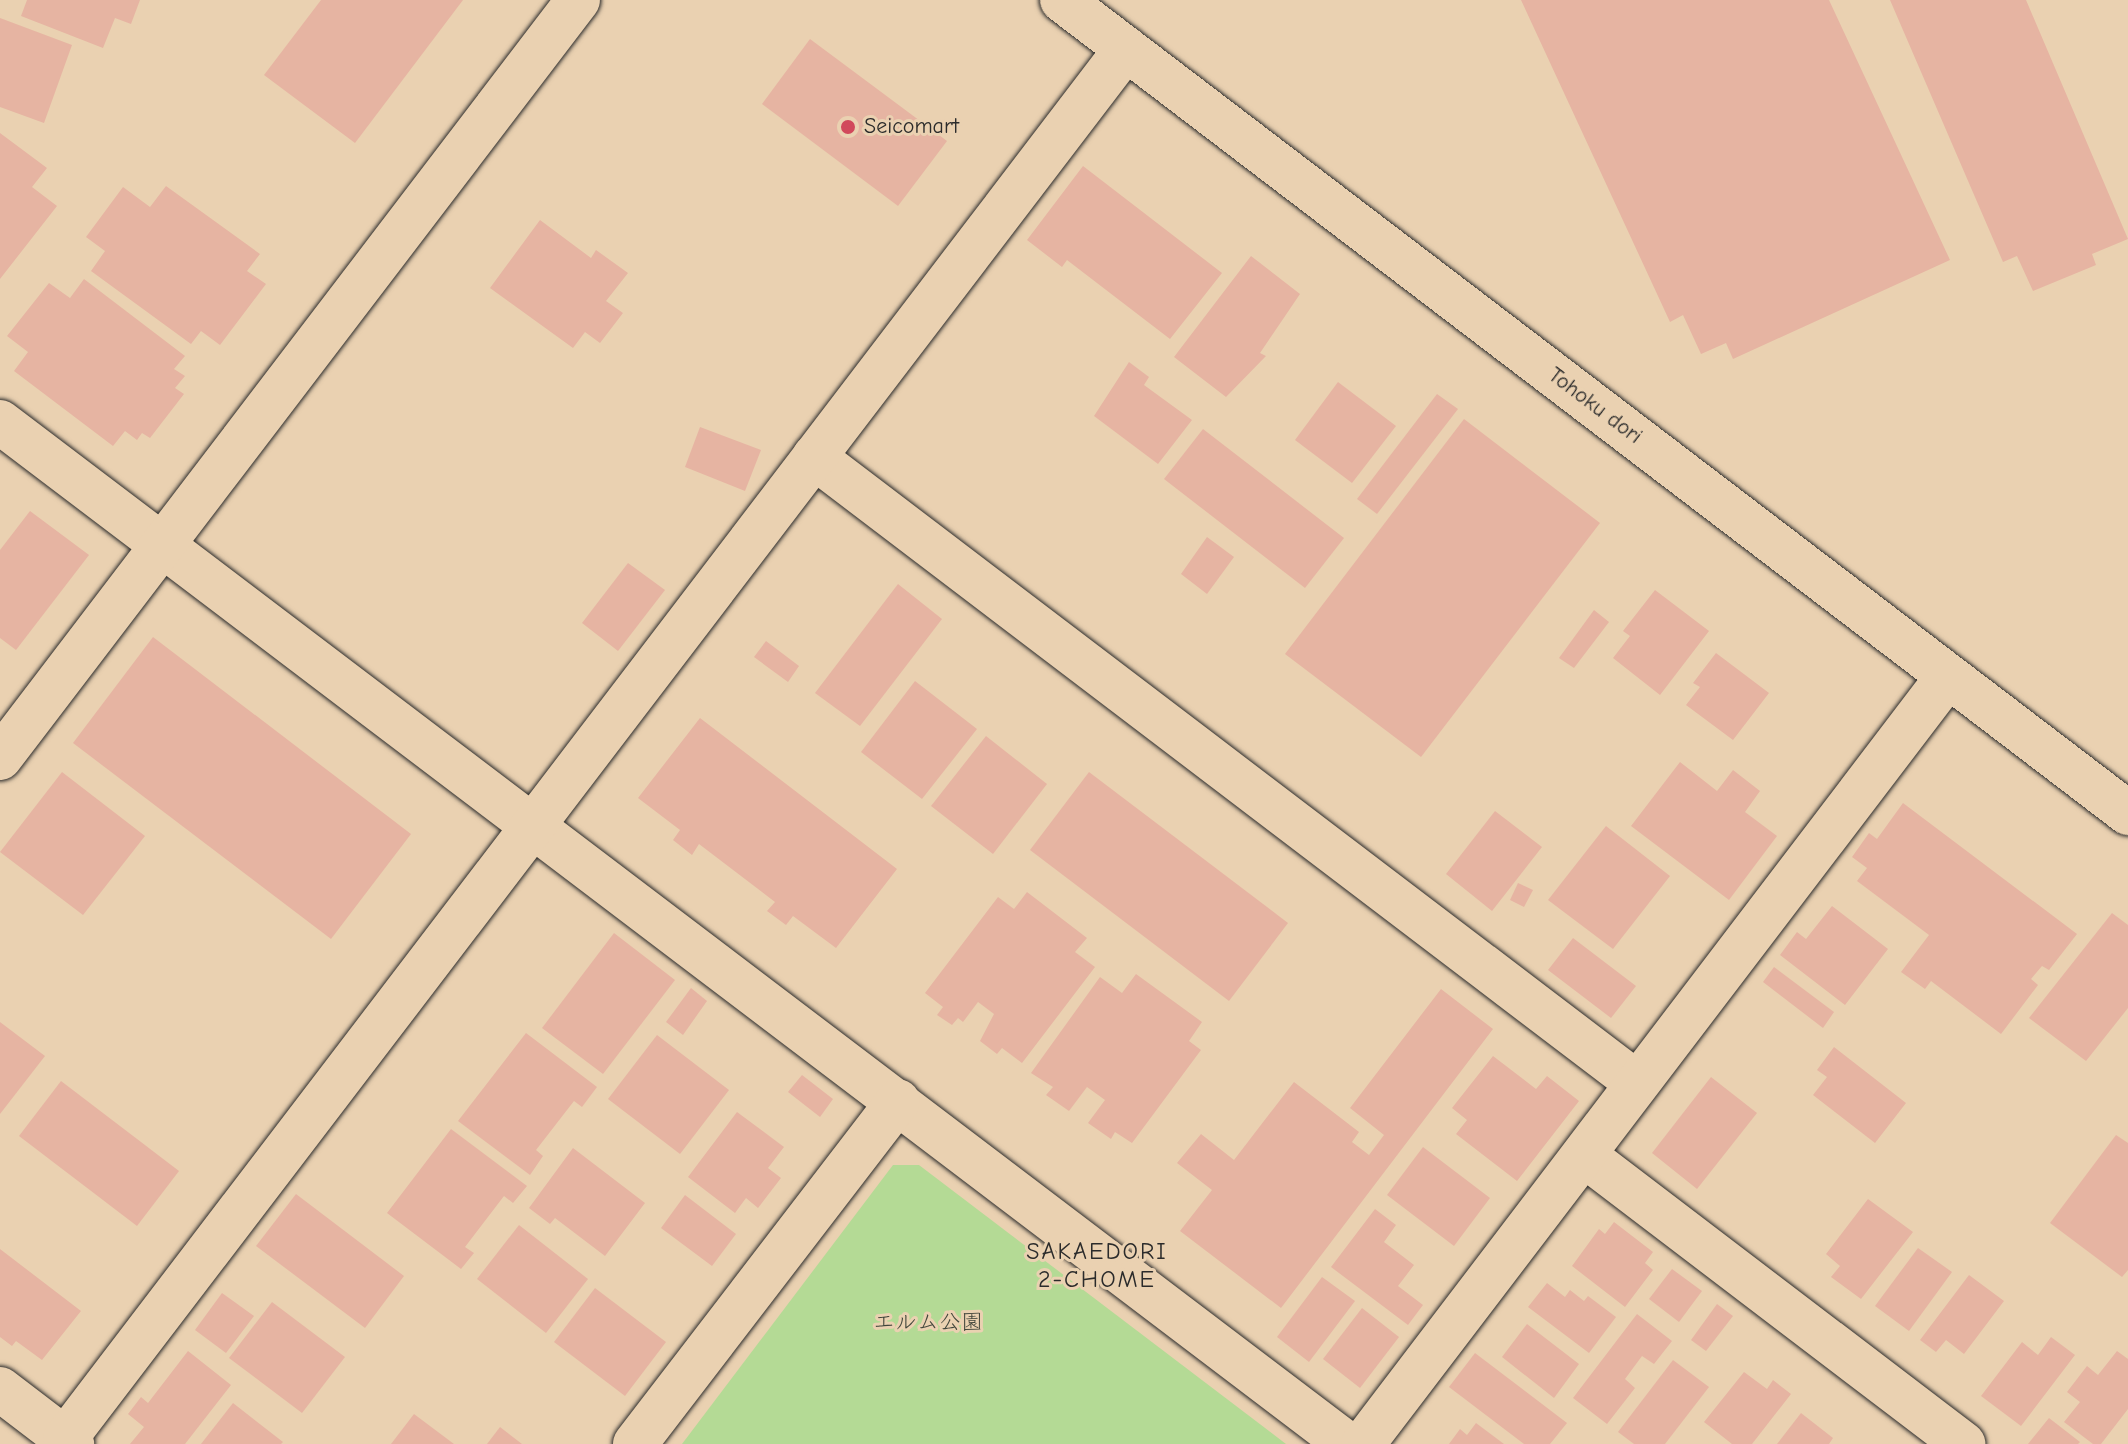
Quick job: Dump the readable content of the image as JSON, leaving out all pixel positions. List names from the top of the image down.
{
  "streets": {
    "street": ["Tohoku dori"]
  },
  "districts": ["SAKAEDORI 2-CHOME"],
  "parks": ["エルム公園"],
  "places": ["Seicomart"]
}
